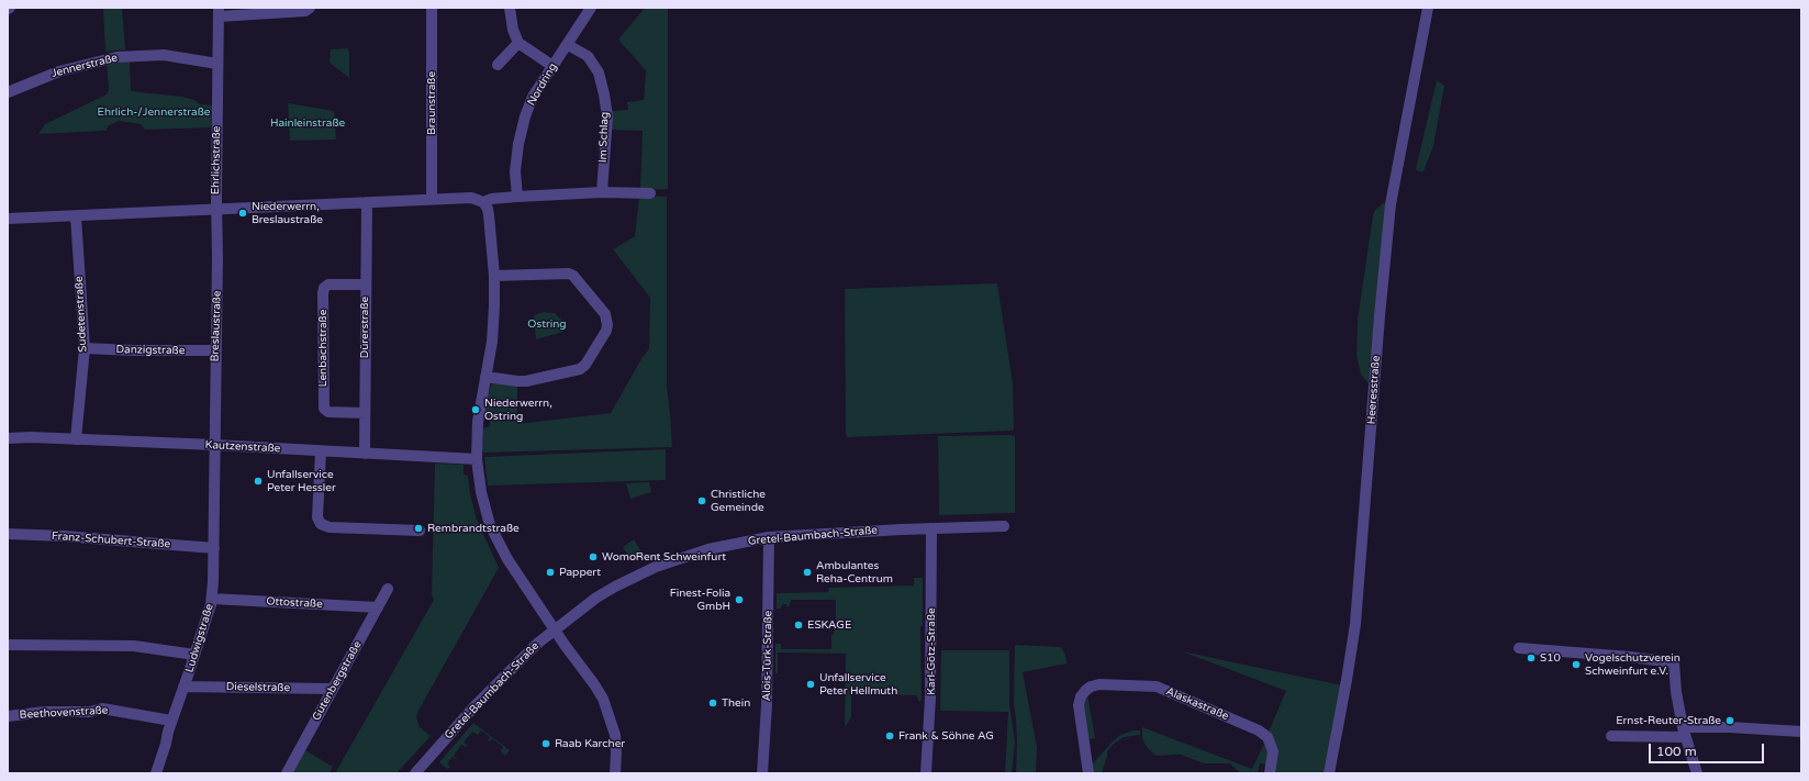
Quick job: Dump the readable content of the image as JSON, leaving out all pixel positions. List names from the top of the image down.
{
  "streets": {
    "street": [
      "Jennerstraße",
      "Nordring",
      "Braunstraße",
      "Im Schlag",
      "Ehrlichstraße",
      "Sudetenstraße",
      "Breslaustraße",
      "Dürerstraße",
      "Lenbachstraße",
      "Danzigstraße",
      "Heeresstraße",
      "Kautzenstraße",
      "Gretel-Baumbach-Straße",
      "Franz-Schubert-Straße",
      "Ottostraße",
      "Ludwigstraße",
      "Karl-Götz-Straße",
      "Alois-Türk-Straße",
      "Gutenbergstraße",
      "Dieselstraße",
      "Alaskastraße",
      "Beethovenstraße"
    ]
  },
  "crossings": [
    ["Jennerstraße", "Ehrlichstraße"],
    ["Nordring", "Im Schlag"],
    ["Ehrlichstraße", "Breslaustraße"],
    ["Sudetenstraße", "Danzigstraße"],
    ["Sudetenstraße", "Kautzenstraße"],
    ["Breslaustraße", "Danzigstraße"],
    ["Breslaustraße", "Kautzenstraße"],
    ["Breslaustraße", "Ludwigstraße"],
    ["Dürerstraße", "Lenbachstraße"],
    ["Dürerstraße", "Kautzenstraße"],
    ["Kautzenstraße", "Ludwigstraße"],
    ["Gretel-Baumbach-Straße", "Karl-Götz-Straße"],
    ["Gretel-Baumbach-Straße", "Alois-Türk-Straße"],
    ["Franz-Schubert-Straße", "Ludwigstraße"],
    ["Ottostraße", "Ludwigstraße"],
    ["Ottostraße", "Gutenbergstraße"],
    ["Ludwigstraße", "Dieselstraße"],
    ["Ludwigstraße", "Beethovenstraße"],
    ["Gutenbergstraße", "Dieselstraße"]
  ],
  "parks": ["Ehrlich-/Jennerstraße", "Hainleinstraße", "Ostring"],
  "places": [
    "Niederwerrn, Breslaustraße",
    "Niederwerrn, Ostring",
    "Unfallservice Peter Hessler",
    "Christliche Gemeinde",
    "Rembrandtstraße",
    "WomoRent Schweinfurt",
    "Pappert",
    "Ambulantes Reha-Centrum",
    "Finest-Folia GmbH",
    "ESKAGE",
    "S10",
    "Vogelschutzverein Schweinfurt e.V.",
    "Unfallservice Peter Hellmuth",
    "Thein",
    "Ernst-Reuter-Straße",
    "Frank & Söhne AG",
    "Raab Karcher"
  ],
  "scale_bar": "100 m"
}
